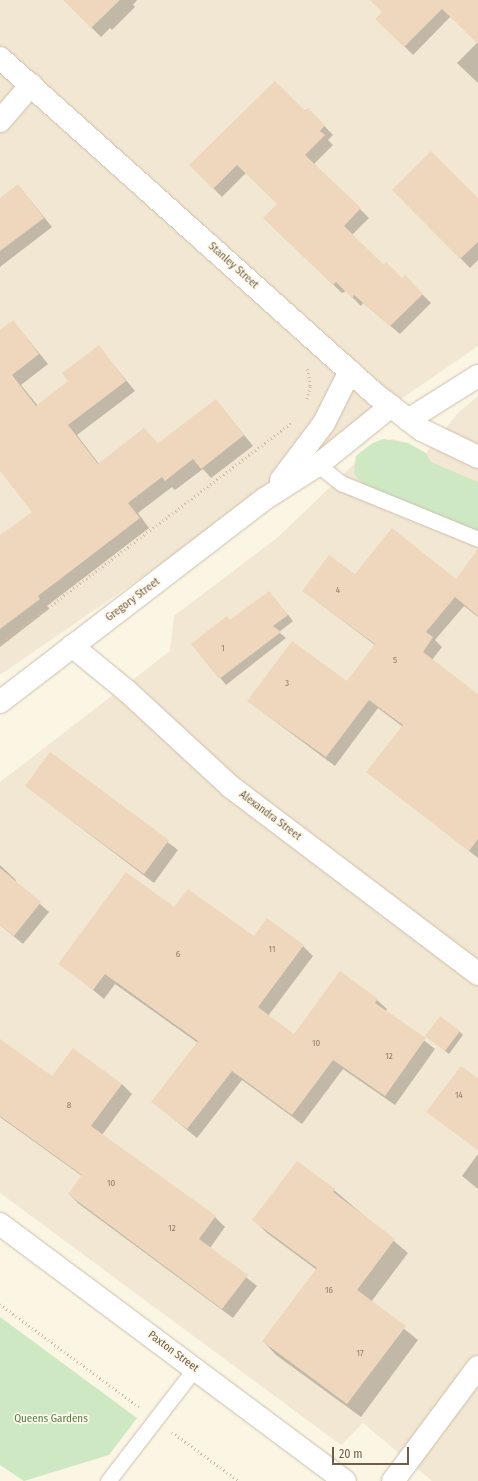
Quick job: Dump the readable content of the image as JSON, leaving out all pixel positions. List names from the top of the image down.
{
  "streets": {
    "street": [
      "Stanley Street",
      "Gregory Street",
      "Alexandra Street",
      "Paxton Street"
    ]
  },
  "crossings": [
    ["Stanley Street", "Gregory Street"],
    ["Gregory Street", "Alexandra Street"]
  ],
  "parks": ["Queens Gardens"],
  "house_numbers": [
    "4",
    "1",
    "5",
    "3",
    "11",
    "6",
    "10",
    "12",
    "14",
    "8",
    "10",
    "12",
    "16",
    "17"
  ],
  "scale_bar": "20 m"
}
